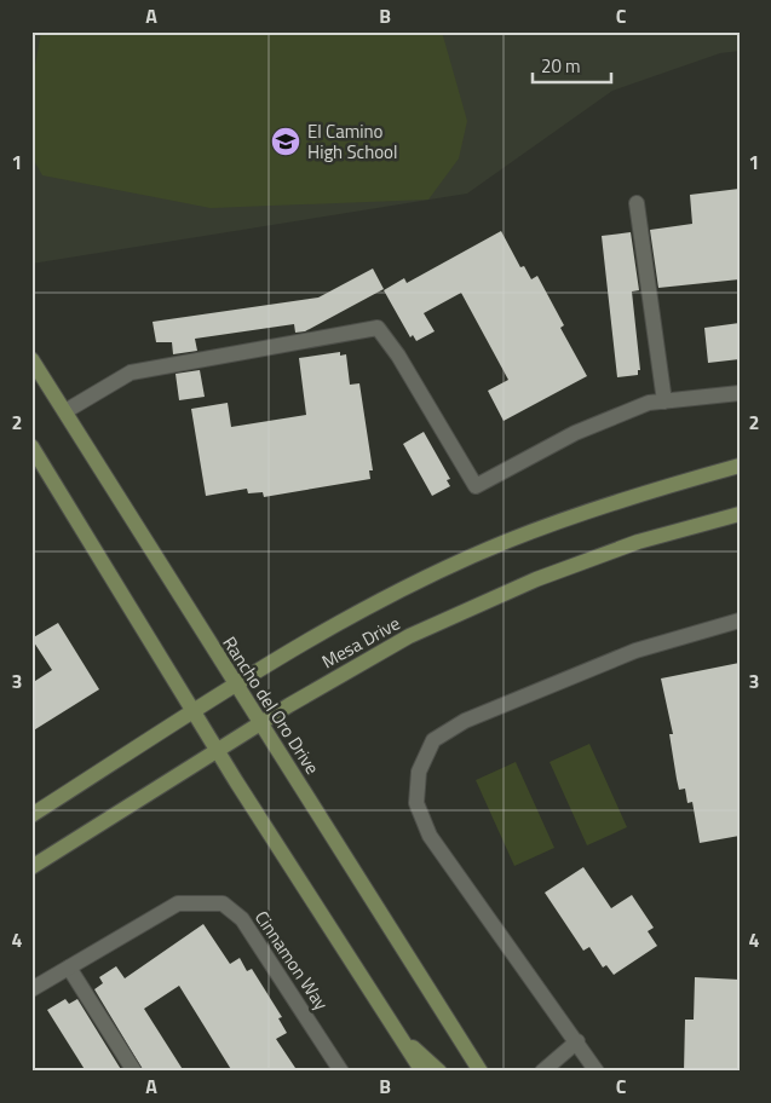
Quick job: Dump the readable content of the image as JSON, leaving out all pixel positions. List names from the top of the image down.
{
  "streets": {
    "main road": ["Mesa Drive", "Rancho del Oro Drive"],
    "street": ["Cinnamon Way"]
  },
  "crossings": [
    ["Mesa Drive", "Rancho del Oro Drive"]
  ],
  "places": {
    "school or university": ["El Camino High School"]
  },
  "scale_bar": "20 m",
  "grid": {
    "columns": ["A", "B", "C"],
    "rows": [
      "1",
      "2",
      "3",
      "4"
    ]
  }
}
